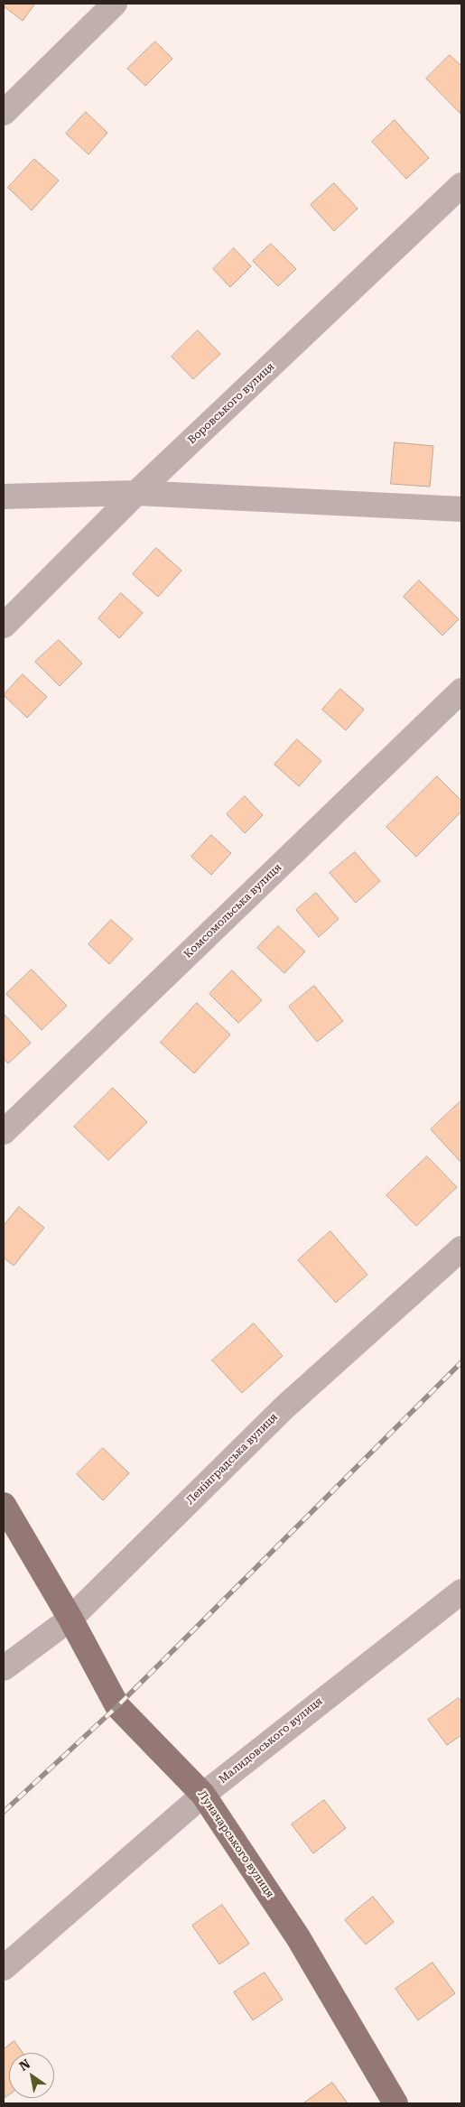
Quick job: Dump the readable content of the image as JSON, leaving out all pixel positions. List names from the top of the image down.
{
  "streets": {
    "main road": ["Луначарського вулиця"],
    "street": [
      "Воровського вулиця",
      "Комсомольська вулиця",
      "Ленінградська вулиця",
      "Малидовського вулиця"
    ]
  },
  "crossings": [
    ["Ленінградська вулиця", "Луначарського вулиця"],
    ["Малидовського вулиця", "Луначарського вулиця"]
  ],
  "north": "top left"
}
